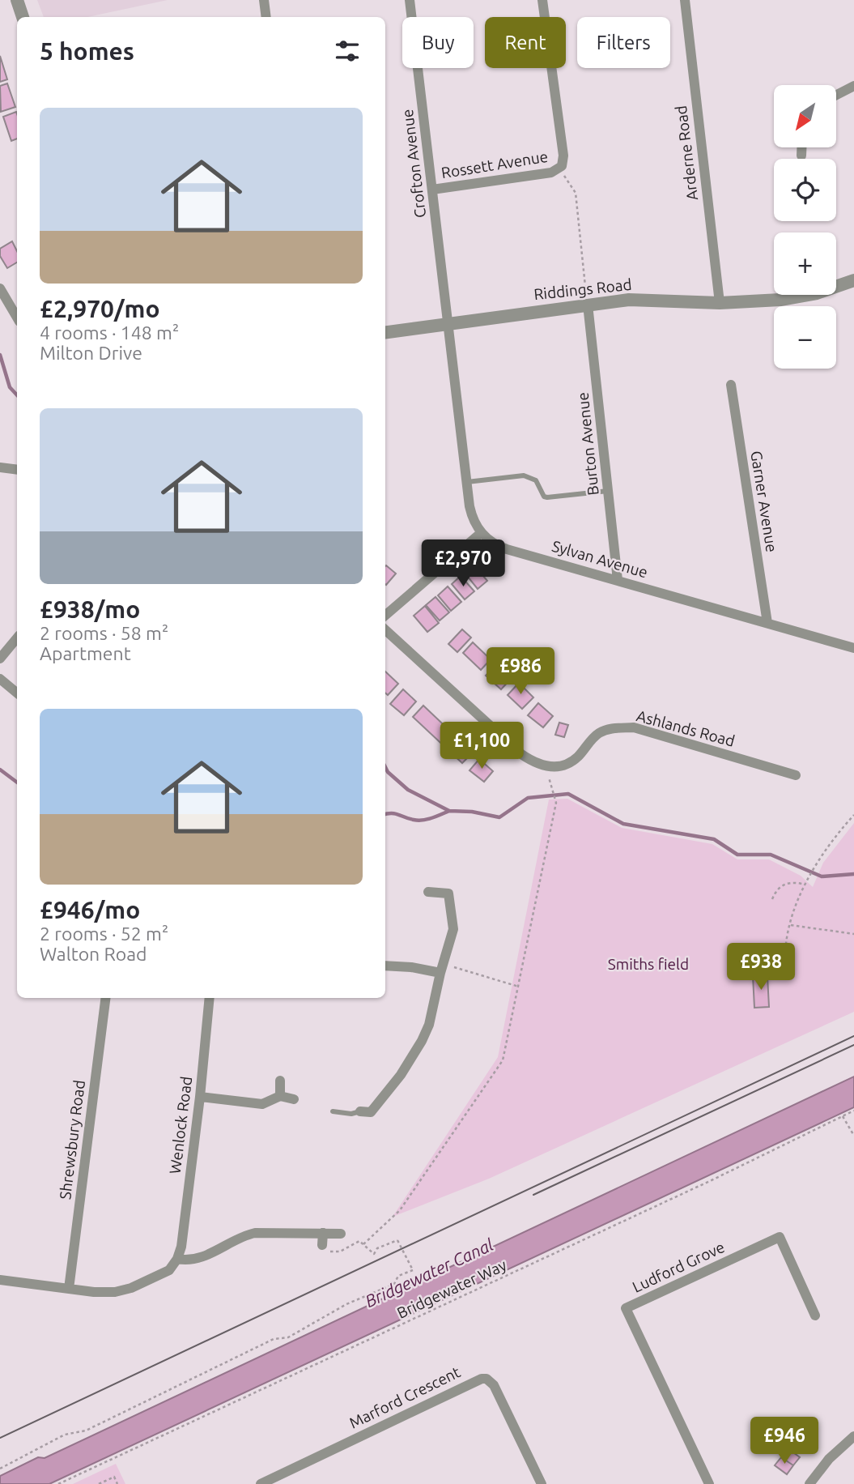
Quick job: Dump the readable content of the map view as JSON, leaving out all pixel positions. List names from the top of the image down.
{
  "streets": {
    "street": [
      "Arderne Road",
      "Crofton Avenue",
      "Rossett Avenue",
      "Riddings Road",
      "Burton Avenue",
      "Garner Avenue",
      "Sylvan Avenue",
      "Ashlands Road",
      "Wenlock Road",
      "Shrewsbury Road",
      "Ludford Grove",
      "Marford Crescent"
    ],
    "path": ["Bridgewater Way"]
  },
  "crossings": [
    ["Arderne Road", "Riddings Road"],
    ["Crofton Avenue", "Rossett Avenue"],
    ["Crofton Avenue", "Riddings Road"],
    ["Riddings Road", "Burton Avenue"],
    ["Burton Avenue", "Sylvan Avenue"],
    ["Garner Avenue", "Sylvan Avenue"]
  ],
  "water": ["Bridgewater Canal"],
  "parks": ["Smiths field"],
  "north": "bottom left",
  "page": {
    "chip": ["Buy", "Rent", "Filters"],
    "heading": "5 homes",
    "map_buttons": ["+", "−"],
    "list": [
      {
        "name": "£2,970/mo",
        "note": "4 rooms · 148 m² · Milton Drive"
      },
      {
        "name": "£938/mo",
        "note": "2 rooms · 58 m² · Apartment"
      },
      {
        "name": "£946/mo",
        "note": "2 rooms · 52 m² · Walton Road"
      }
    ],
    "price": [
      "£2,970",
      "£986",
      "£1,100",
      "£938",
      "£946"
    ]
  }
}
